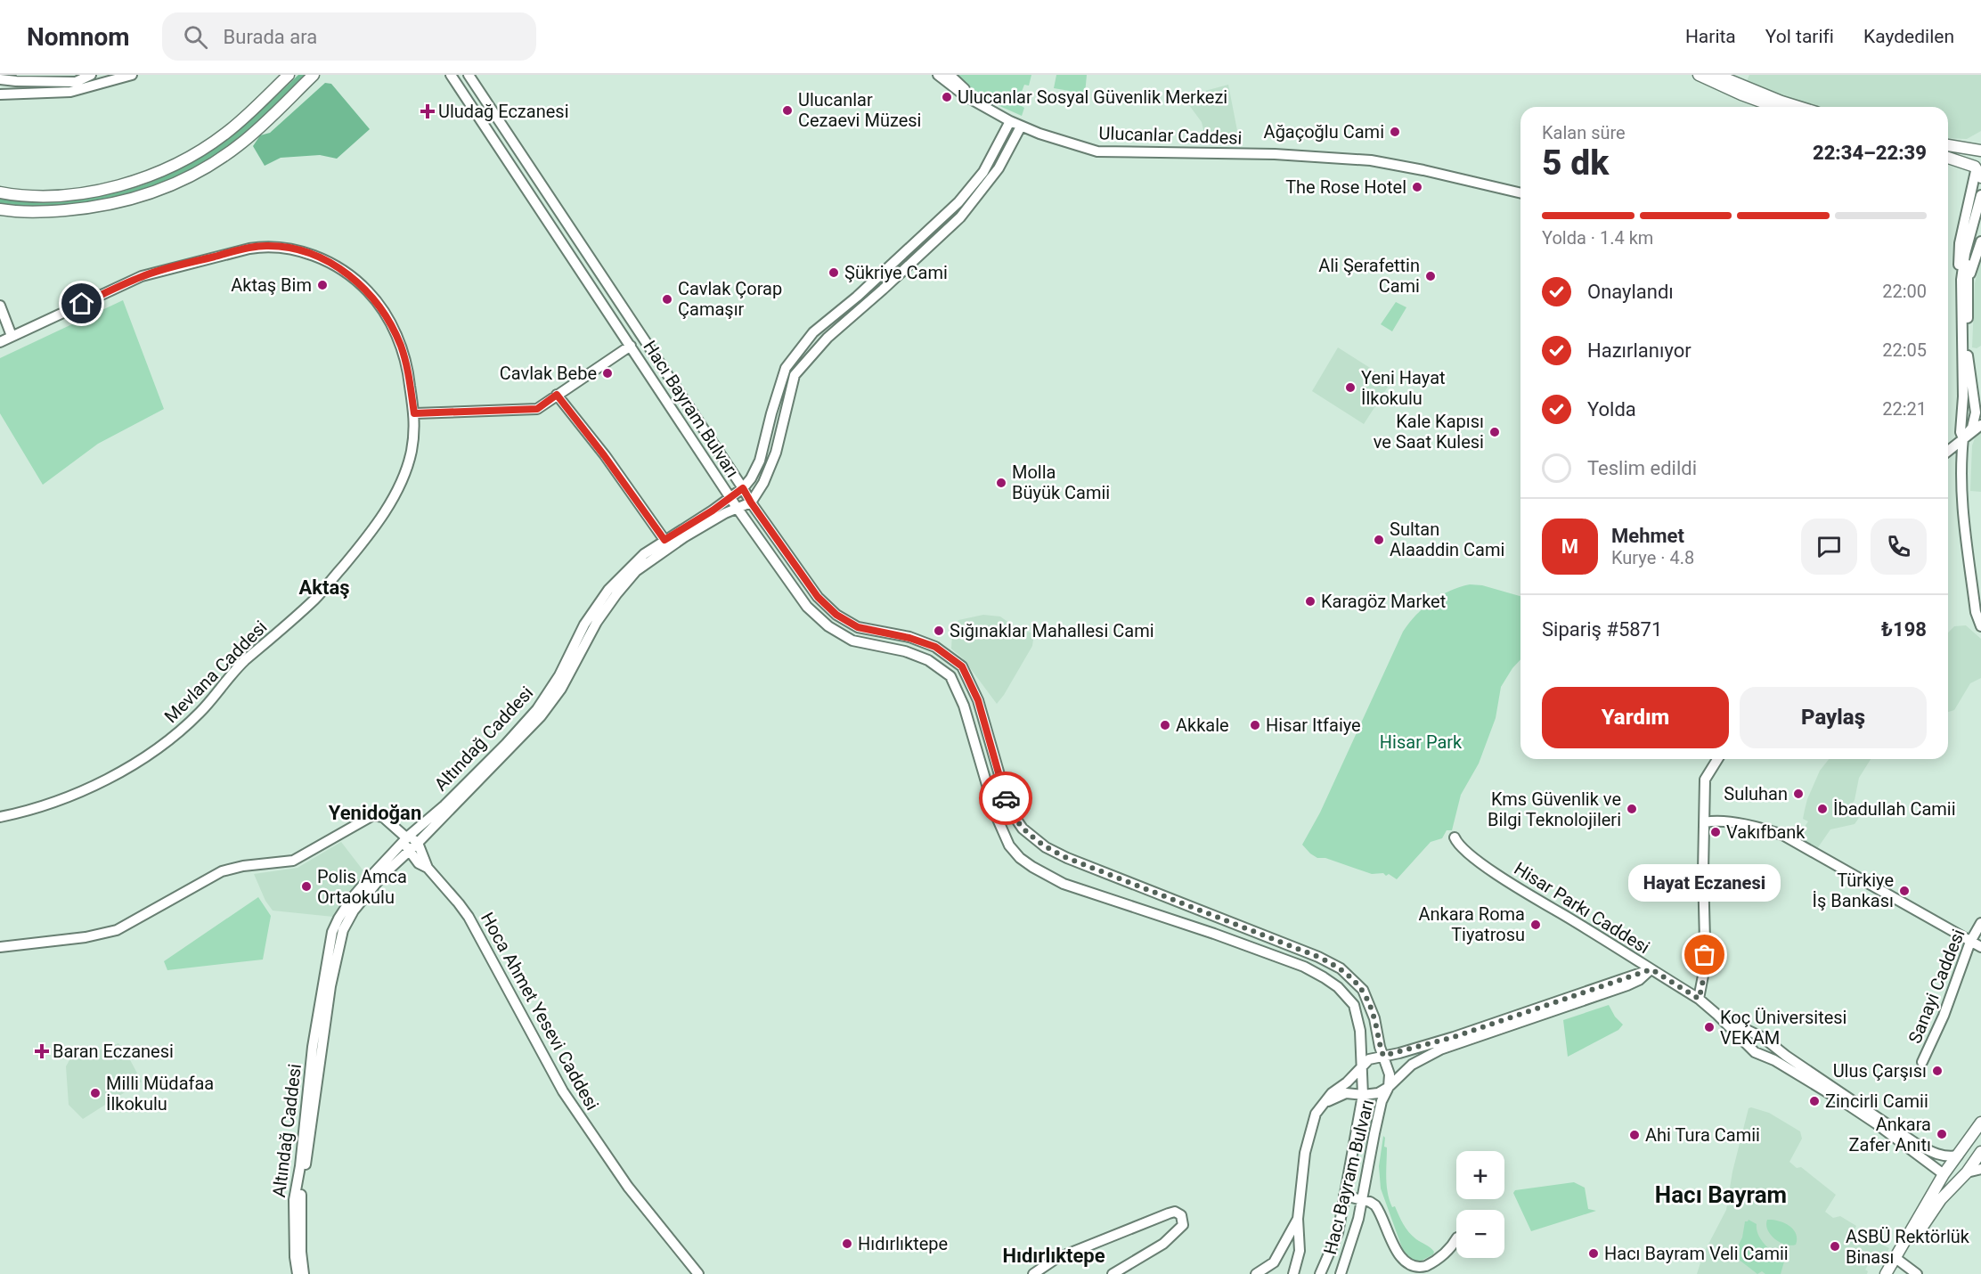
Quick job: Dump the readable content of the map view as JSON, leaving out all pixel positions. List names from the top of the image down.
{
  "streets": {
    "main road": [
      "Ulucanlar Caddesi",
      "Hacı Bayram Bulvarı",
      "Mevlana Caddesi",
      "Altındağ Caddesi",
      "Hisar Parkı Caddesi",
      "Sanayi Caddesi",
      "Hoca Ahmet Yesevi Caddesi"
    ]
  },
  "crossings": [
    ["Hacı Bayram Bulvarı", "Altındağ Caddesi"],
    ["Altındağ Caddesi", "Hoca Ahmet Yesevi Caddesi"]
  ],
  "districts": [
    "Aktaş",
    "Yenidoğan",
    "Hacı Bayram",
    "Hıdırlıktepe"
  ],
  "parks": ["Hisar Park"],
  "places": {
    "other": [
      "Ulucanlar Sosyal Güvenlik Merkezi",
      "Ulucanlar Cezaevi Müzesi",
      "Ağaçoğlu Cami",
      "The Rose Hotel",
      "Şükriye Cami",
      "Ali Şerafettin Cami",
      "Aktaş Bim",
      "Cavlak Çorap Çamaşır",
      "Cavlak Bebe",
      "Yeni Hayat İlkokulu",
      "Kale Kapısı ve Saat Kulesi",
      "Molla Büyük Camii",
      "Sultan Alaaddin Cami",
      "Karagöz Market",
      "Sığınaklar Mahallesi Cami",
      "Akkale",
      "Hisar Itfaiye",
      "Suluhan",
      "Kms Güvenlik ve Bilgi Teknolojileri",
      "İbadullah Camii",
      "Vakıfbank",
      "Polis Amca Ortaokulu",
      "Türkiye İş Bankası",
      "Ankara Roma Tiyatrosu",
      "Hayat Eczanesi",
      "Koç Üniversitesi VEKAM",
      "Ulus Çarşısı",
      "Milli Müdafaa İlkokulu",
      "Zincirli Camii",
      "Ankara Zafer Anıtı",
      "Ahi Tura Camii",
      "Hıdırlıktepe",
      "ASBÜ Rektörlük Binası",
      "Hacı Bayram Veli Camii"
    ],
    "health": ["Uludağ Eczanesi", "Baran Eczanesi"]
  },
  "page": {
    "header": "Nomnom",
    "search": "Burada ara",
    "nav": ["Harita", "Yol tarifi", "Kaydedilen"],
    "heading": ["5 dk", "Kalan süre", "22:34–22:39"],
    "panel": [
      "Mehmet",
      "Kurye · 4.8",
      "Sipariş #5871",
      "₺198"
    ],
    "bar": "Yolda · 1.4 km",
    "list": [
      ["Onaylandı", "22:00"],
      ["Hazırlanıyor", "22:05"],
      ["Yolda", "22:21"],
      "Teslim edildi"
    ],
    "round": "M",
    "buttons": ["Yardım", "Paylaş"],
    "bubble": "Hayat Eczanesi",
    "map_buttons": ["+", "−"]
  }
}
